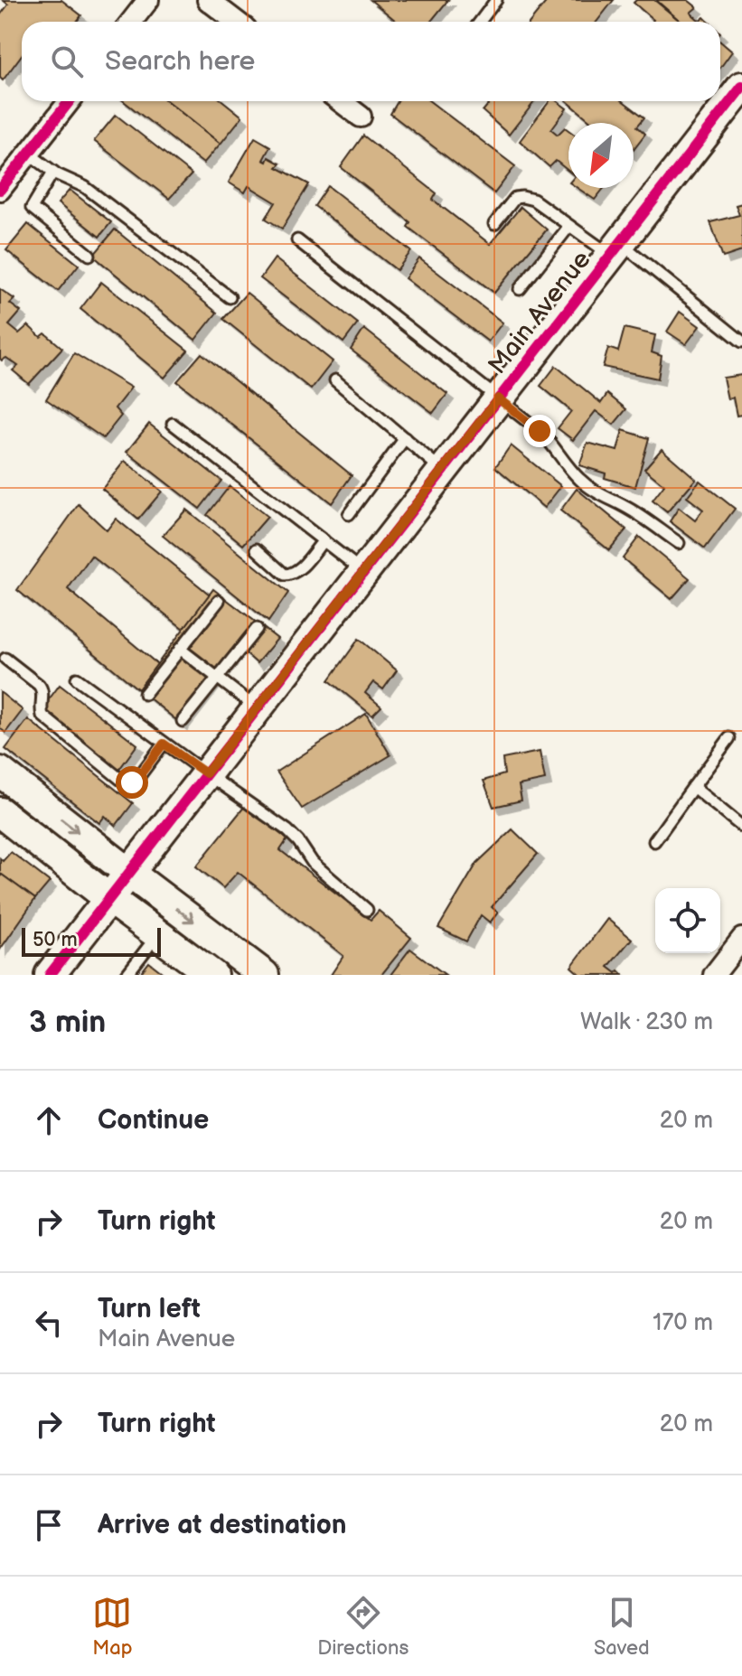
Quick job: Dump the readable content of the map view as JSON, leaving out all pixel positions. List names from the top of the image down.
{
  "streets": {
    "street": ["Main Avenue"]
  },
  "scale_bar": "50 m",
  "north": "bottom left",
  "page": {
    "search": "Search here",
    "scale": "50 m",
    "heading": ["3 min", "Walk · 230 m"],
    "list": [
      ["Continue", "20 m"],
      ["Turn right", "20 m"],
      ["Turn left", "Main Avenue", "170 m"],
      ["Turn right", "20 m"],
      "Arrive at destination"
    ],
    "nav": ["Map", "Directions", "Saved"]
  }
}
